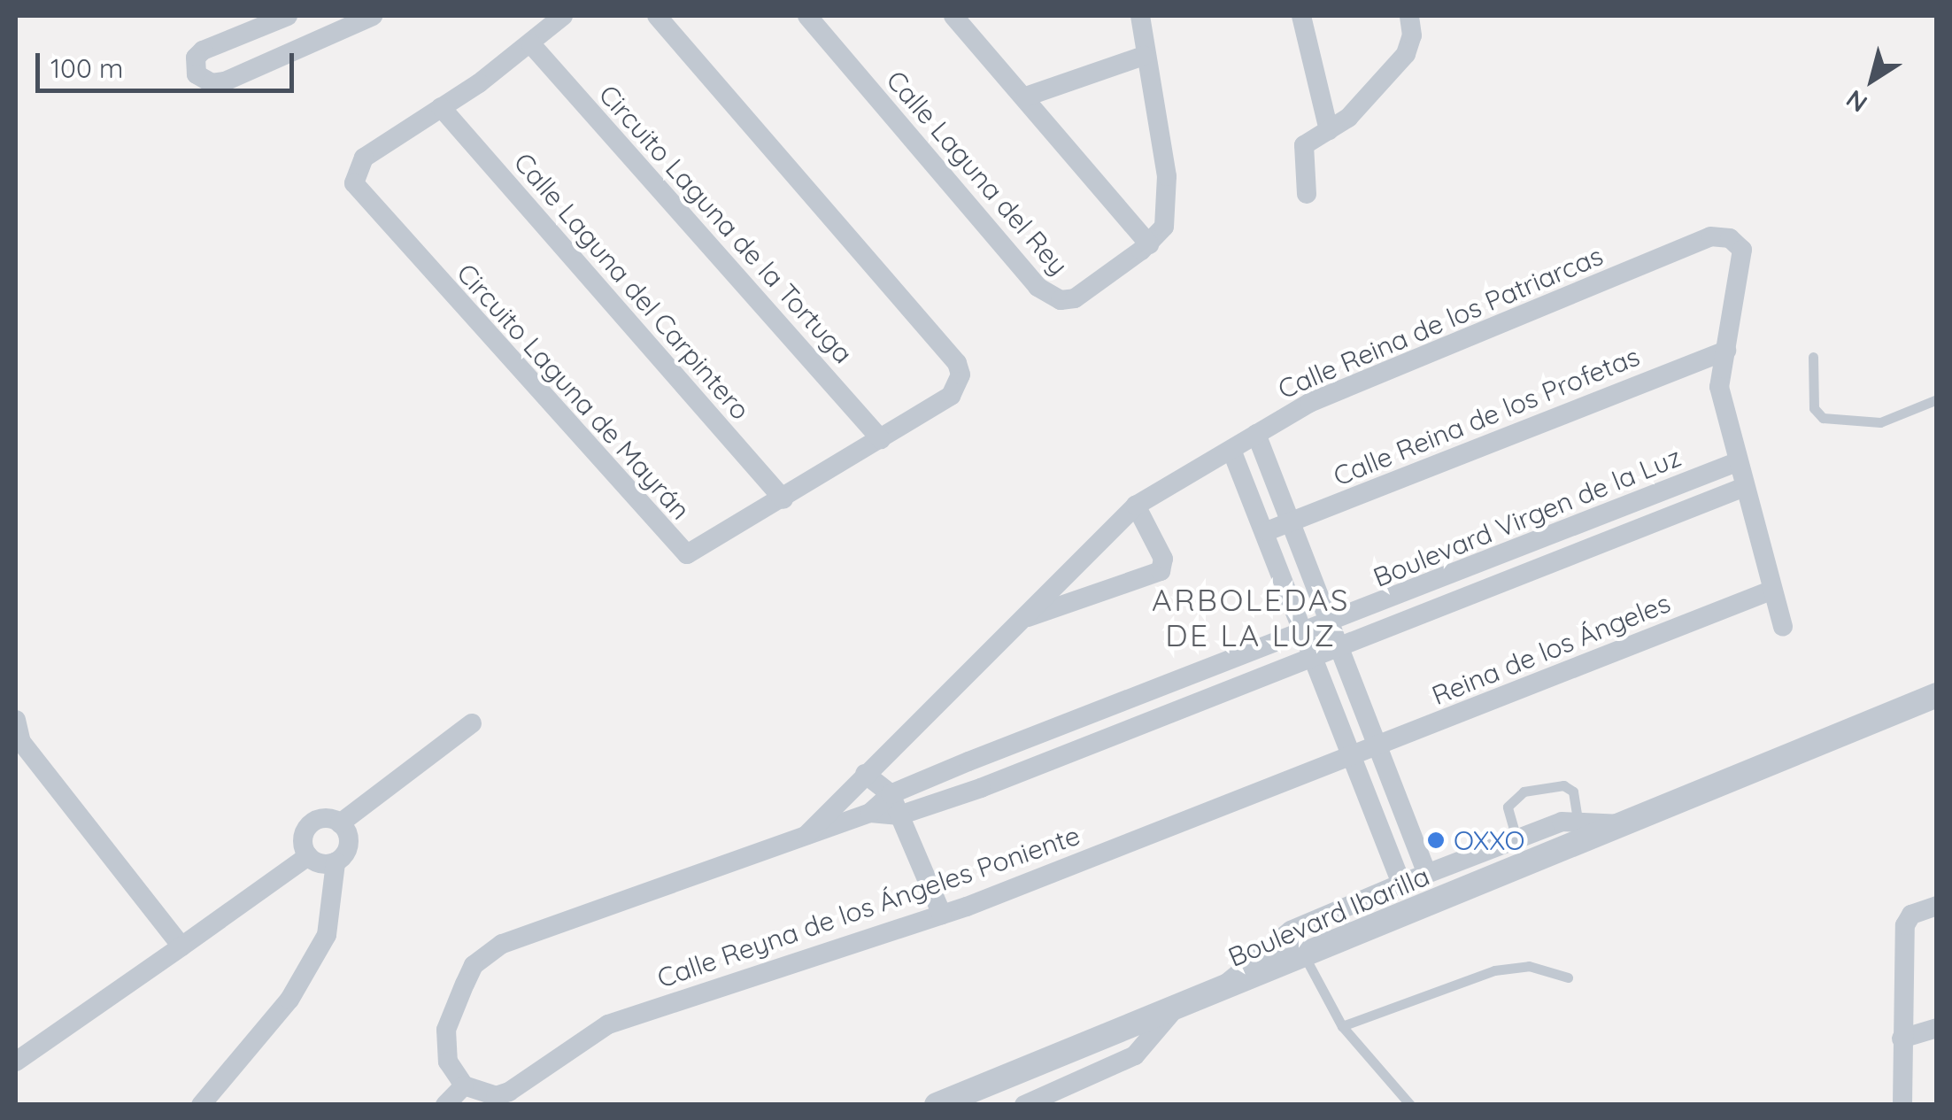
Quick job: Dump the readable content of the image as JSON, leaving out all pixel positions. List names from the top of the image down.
{
  "streets": {
    "street": [
      "Calle Laguna del Rey",
      "Circuito Laguna de la Tortuga",
      "Calle Laguna del Carpintero",
      "Calle Reina de los Patriarcas",
      "Circuito Laguna de Mayrán",
      "Calle Reina de los Profetas",
      "Boulevard Virgen de la Luz",
      "Reina de los Ángeles",
      "Calle Reyna de los Ángeles Poniente",
      "Boulevard Ibarilla"
    ]
  },
  "crossings": [
    ["Circuito Laguna de la Tortuga", "Circuito Laguna de Mayrán"],
    ["Calle Laguna del Carpintero", "Circuito Laguna de Mayrán"],
    ["Calle Reina de los Patriarcas", "Calle Reina de los Profetas"],
    ["Reina de los Ángeles", "Calle Reyna de los Ángeles Poniente"]
  ],
  "districts": ["ARBOLEDAS DE LA LUZ"],
  "places": ["OXXO"],
  "scale_bar": "100 m",
  "north": "bottom left"
}
